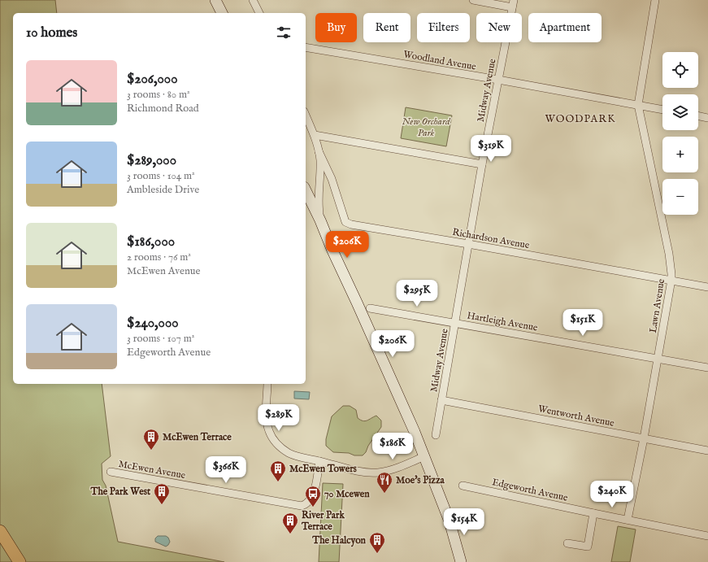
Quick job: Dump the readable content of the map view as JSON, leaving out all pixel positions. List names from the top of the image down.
{
  "streets": {
    "street": [
      "Woodland Avenue",
      "Midway Avenue",
      "Richardson Avenue",
      "Lawn Avenue",
      "Hartleigh Avenue",
      "Wentworth Avenue",
      "McEwen Avenue",
      "Edgeworth Avenue"
    ]
  },
  "crossings": [
    ["Woodland Avenue", "Midway Avenue"],
    ["Woodland Avenue", "Lawn Avenue"],
    ["Midway Avenue", "Richardson Avenue"],
    ["Midway Avenue", "Hartleigh Avenue"],
    ["Midway Avenue", "Wentworth Avenue"],
    ["Richardson Avenue", "Lawn Avenue"],
    ["Lawn Avenue", "Hartleigh Avenue"],
    ["Lawn Avenue", "Wentworth Avenue"],
    ["Lawn Avenue", "Edgeworth Avenue"]
  ],
  "districts": ["WOODPARK"],
  "parks": ["New Orchard Park"],
  "places": {
    "building": [
      "McEwen Terrace",
      "McEwen Towers",
      "The Park West",
      "River Park Terrace",
      "The Halcyon"
    ],
    "restaurant": ["Moe's Pizza"],
    "bus stop": ["70 Mcewen"]
  },
  "page": {
    "chip": [
      "Buy",
      "Rent",
      "Filters",
      "New",
      "Apartment"
    ],
    "heading": "10 homes",
    "map_buttons": ["+", "−"],
    "list": [
      {
        "name": "$206,000",
        "note": "3 rooms · 80 m² · Richmond Road"
      },
      {
        "name": "$289,000",
        "note": "3 rooms · 104 m² · Ambleside Drive"
      },
      {
        "name": "$186,000",
        "note": "2 rooms · 76 m² · McEwen Avenue"
      },
      {
        "name": "$240,000",
        "note": "3 rooms · 107 m² · Edgeworth Avenue"
      }
    ],
    "price": [
      "$319K",
      "$206K",
      "$295K",
      "$151K",
      "$206K",
      "$289K",
      "$186K",
      "$366K",
      "$240K",
      "$154K"
    ]
  }
}
